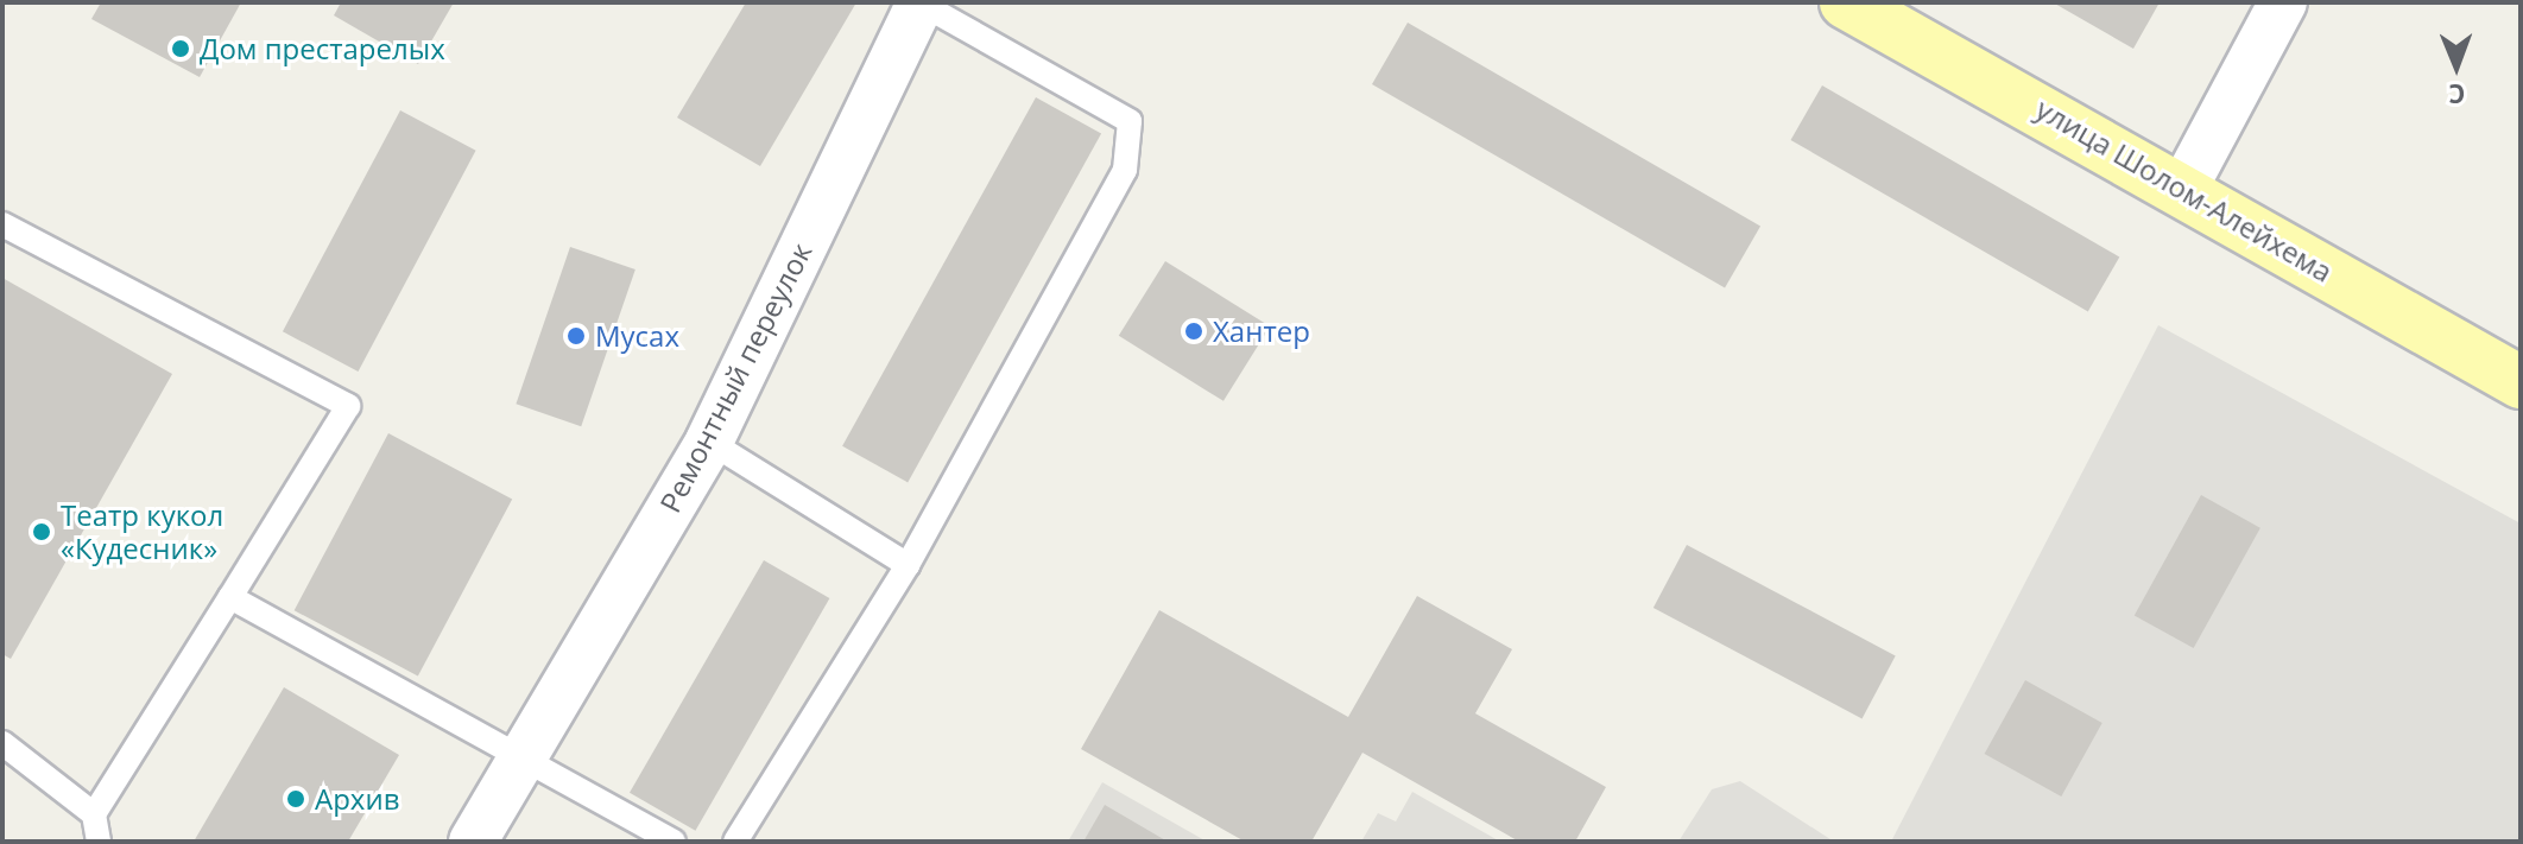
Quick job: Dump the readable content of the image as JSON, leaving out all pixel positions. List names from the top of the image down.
{
  "streets": {
    "main road": ["улица Шолом-Алейхема"],
    "street": ["Ремонтный переулок"]
  },
  "places": [
    "Дом престарелых",
    "Хантер",
    "Мусах",
    "Театр кукол «Кудесник»",
    "Архив"
  ],
  "north": "bottom"
}
